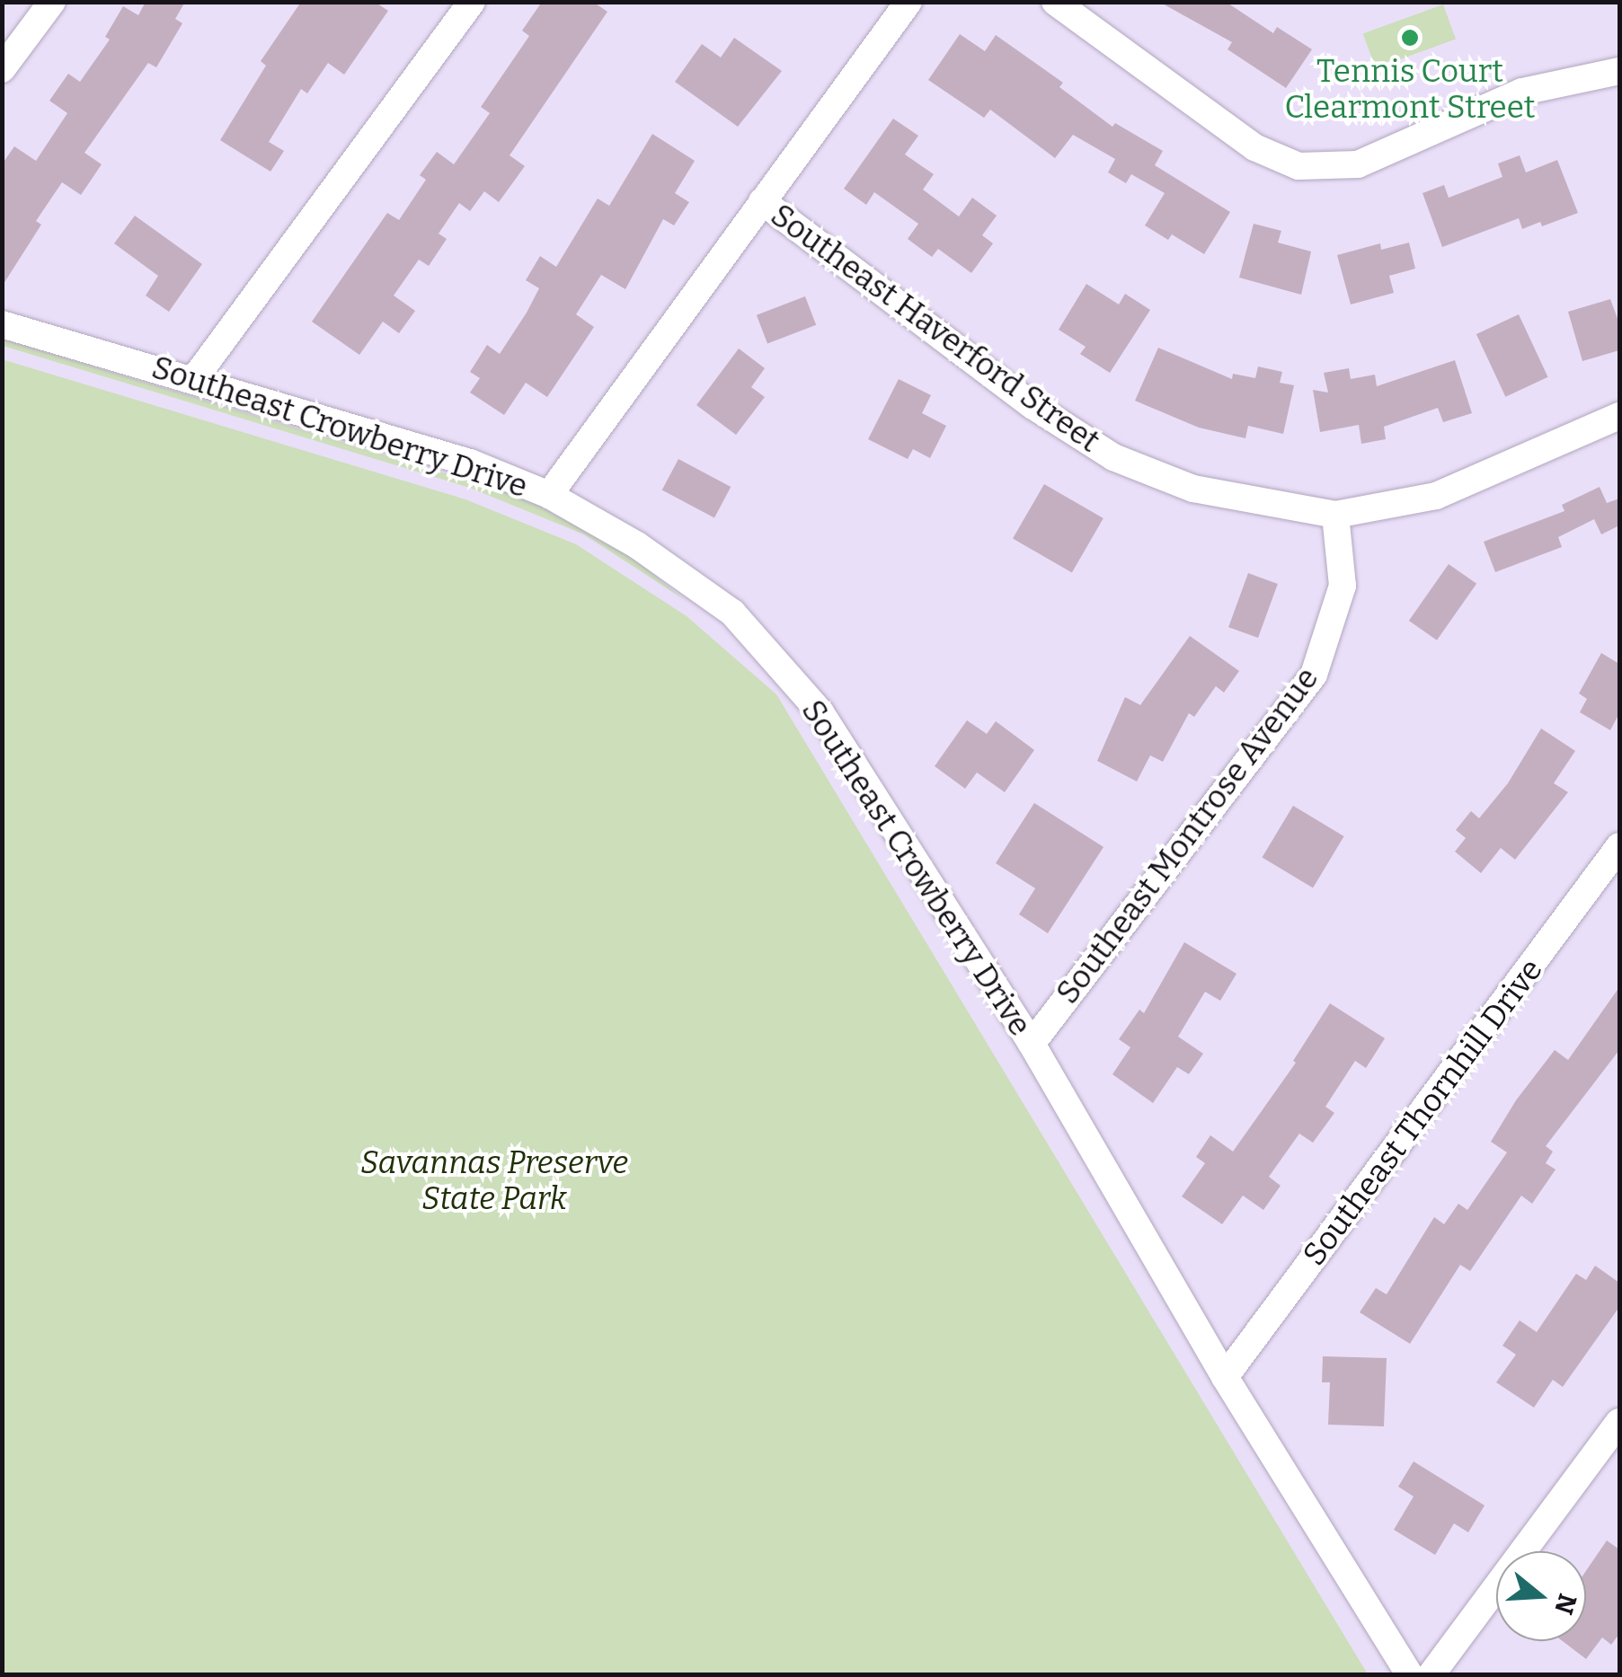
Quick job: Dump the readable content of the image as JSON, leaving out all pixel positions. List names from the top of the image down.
{
  "streets": {
    "street": [
      "Southeast Haverford Street",
      "Southeast Crowberry Drive",
      "Southeast Montrose Avenue",
      "Southeast Thornhill Drive"
    ]
  },
  "crossings": [
    ["Southeast Haverford Street", "Southeast Montrose Avenue"],
    ["Southeast Crowberry Drive", "Southeast Montrose Avenue"],
    ["Southeast Crowberry Drive", "Southeast Thornhill Drive"]
  ],
  "parks": ["Savannas Preserve State Park"],
  "places": ["Tennis Court Clearmont Street"],
  "north": "right"
}
